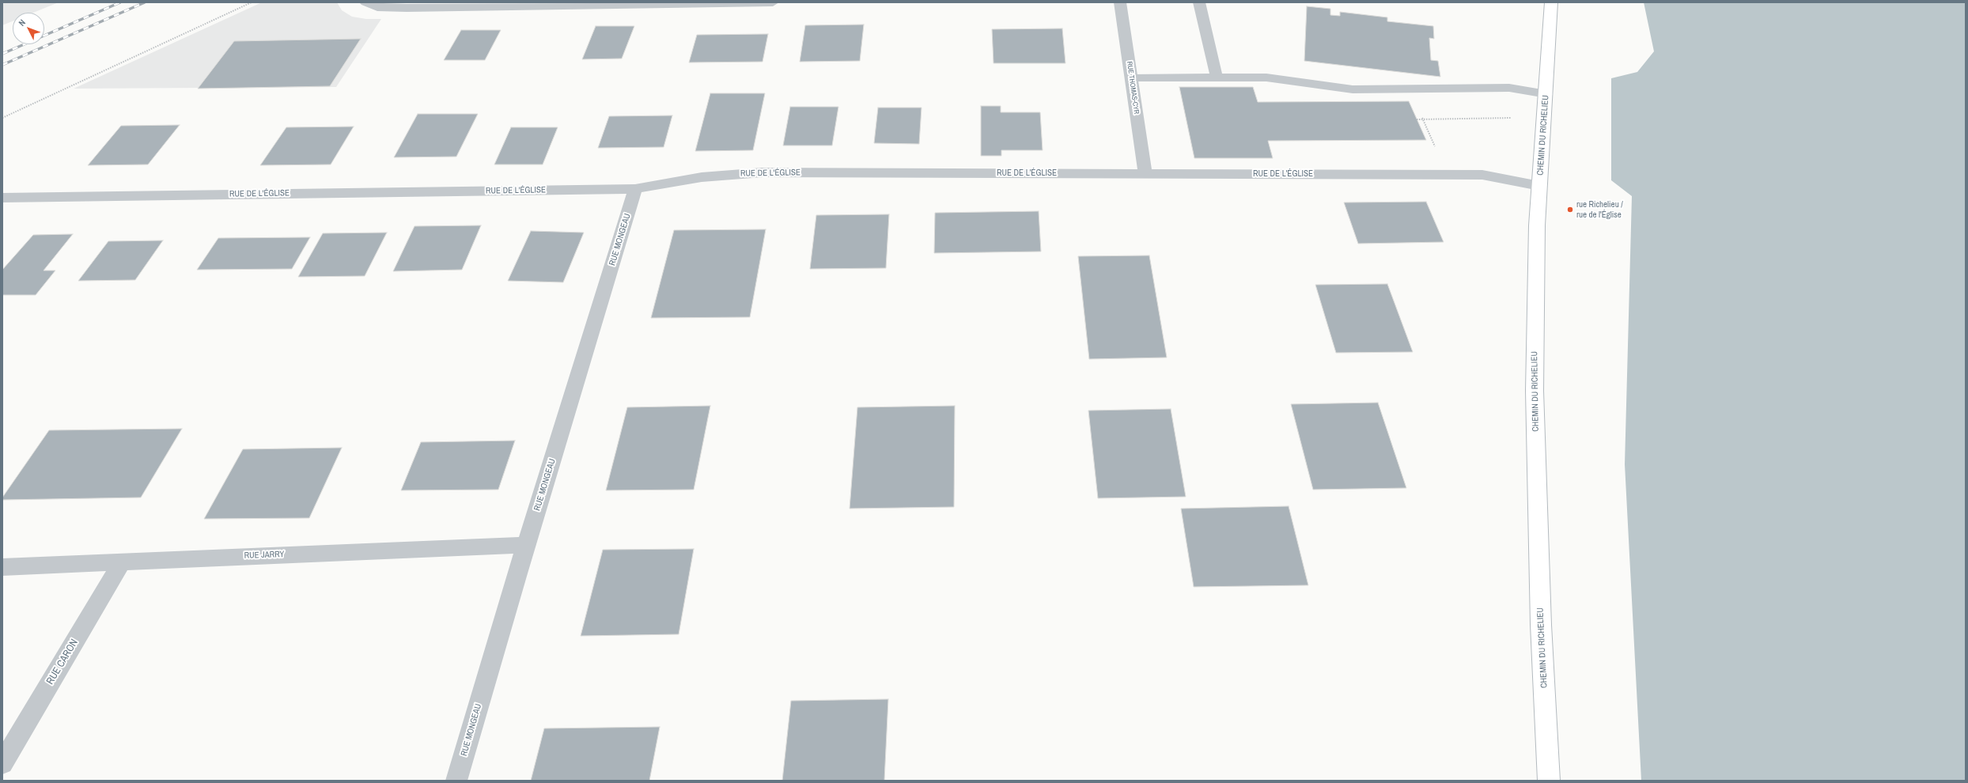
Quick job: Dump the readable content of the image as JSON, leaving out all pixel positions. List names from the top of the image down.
{
  "streets": {
    "main road": ["CHEMIN DU RICHELIEU"],
    "street": [
      "RUE THOMAS-CYR",
      "RUE DE L'ÉGLISE",
      "RUE MONGEAU",
      "RUE JARRY",
      "RUE CARON"
    ]
  },
  "crossings": [
    ["RUE THOMAS-CYR", "RUE DE L'ÉGLISE"],
    ["CHEMIN DU RICHELIEU", "RUE DE L'ÉGLISE"],
    ["RUE DE L'ÉGLISE", "RUE MONGEAU"],
    ["RUE MONGEAU", "RUE JARRY"],
    ["RUE JARRY", "RUE CARON"]
  ],
  "places": ["rue Richelieu / rue de l'Église"],
  "north": "top left"
}
